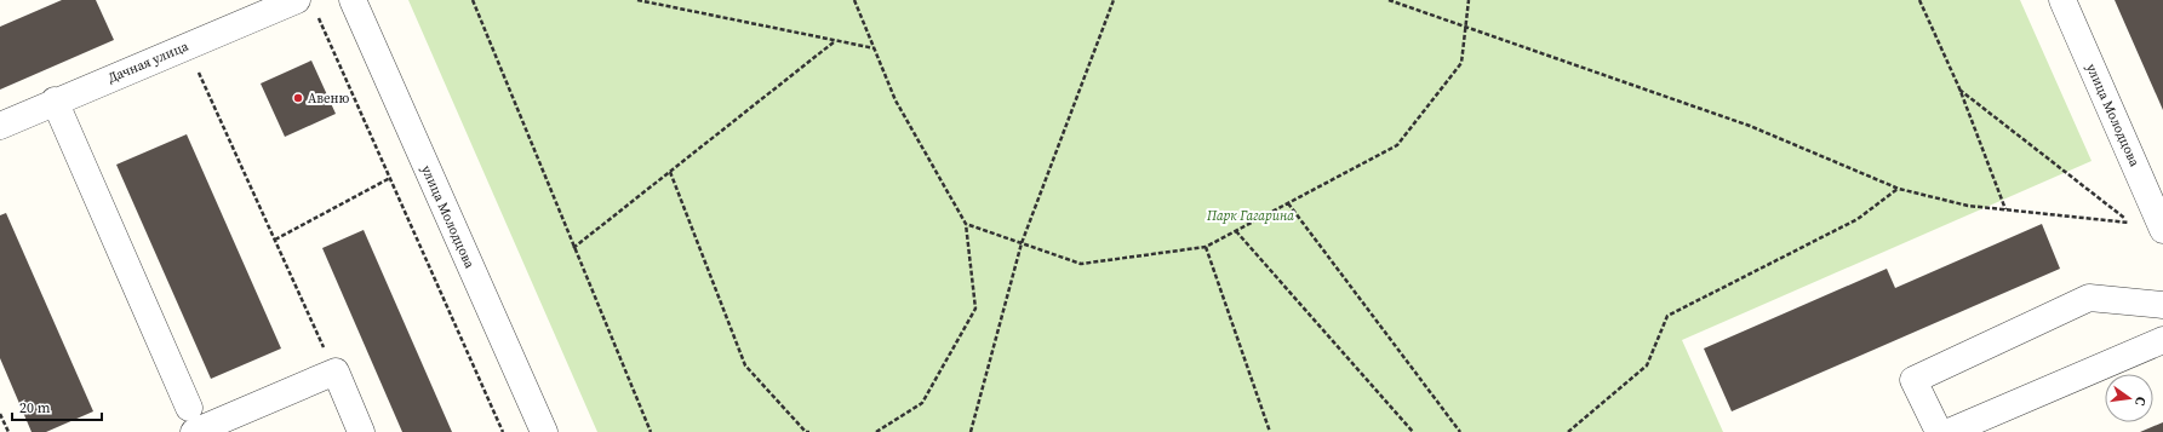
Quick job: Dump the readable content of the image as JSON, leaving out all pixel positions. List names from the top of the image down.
{
  "streets": {
    "street": ["Дачная улица", "улица Молодцова"]
  },
  "parks": ["Парк Гагарина"],
  "places": ["Авеню"],
  "scale_bar": "20 m",
  "north": "right"
}
